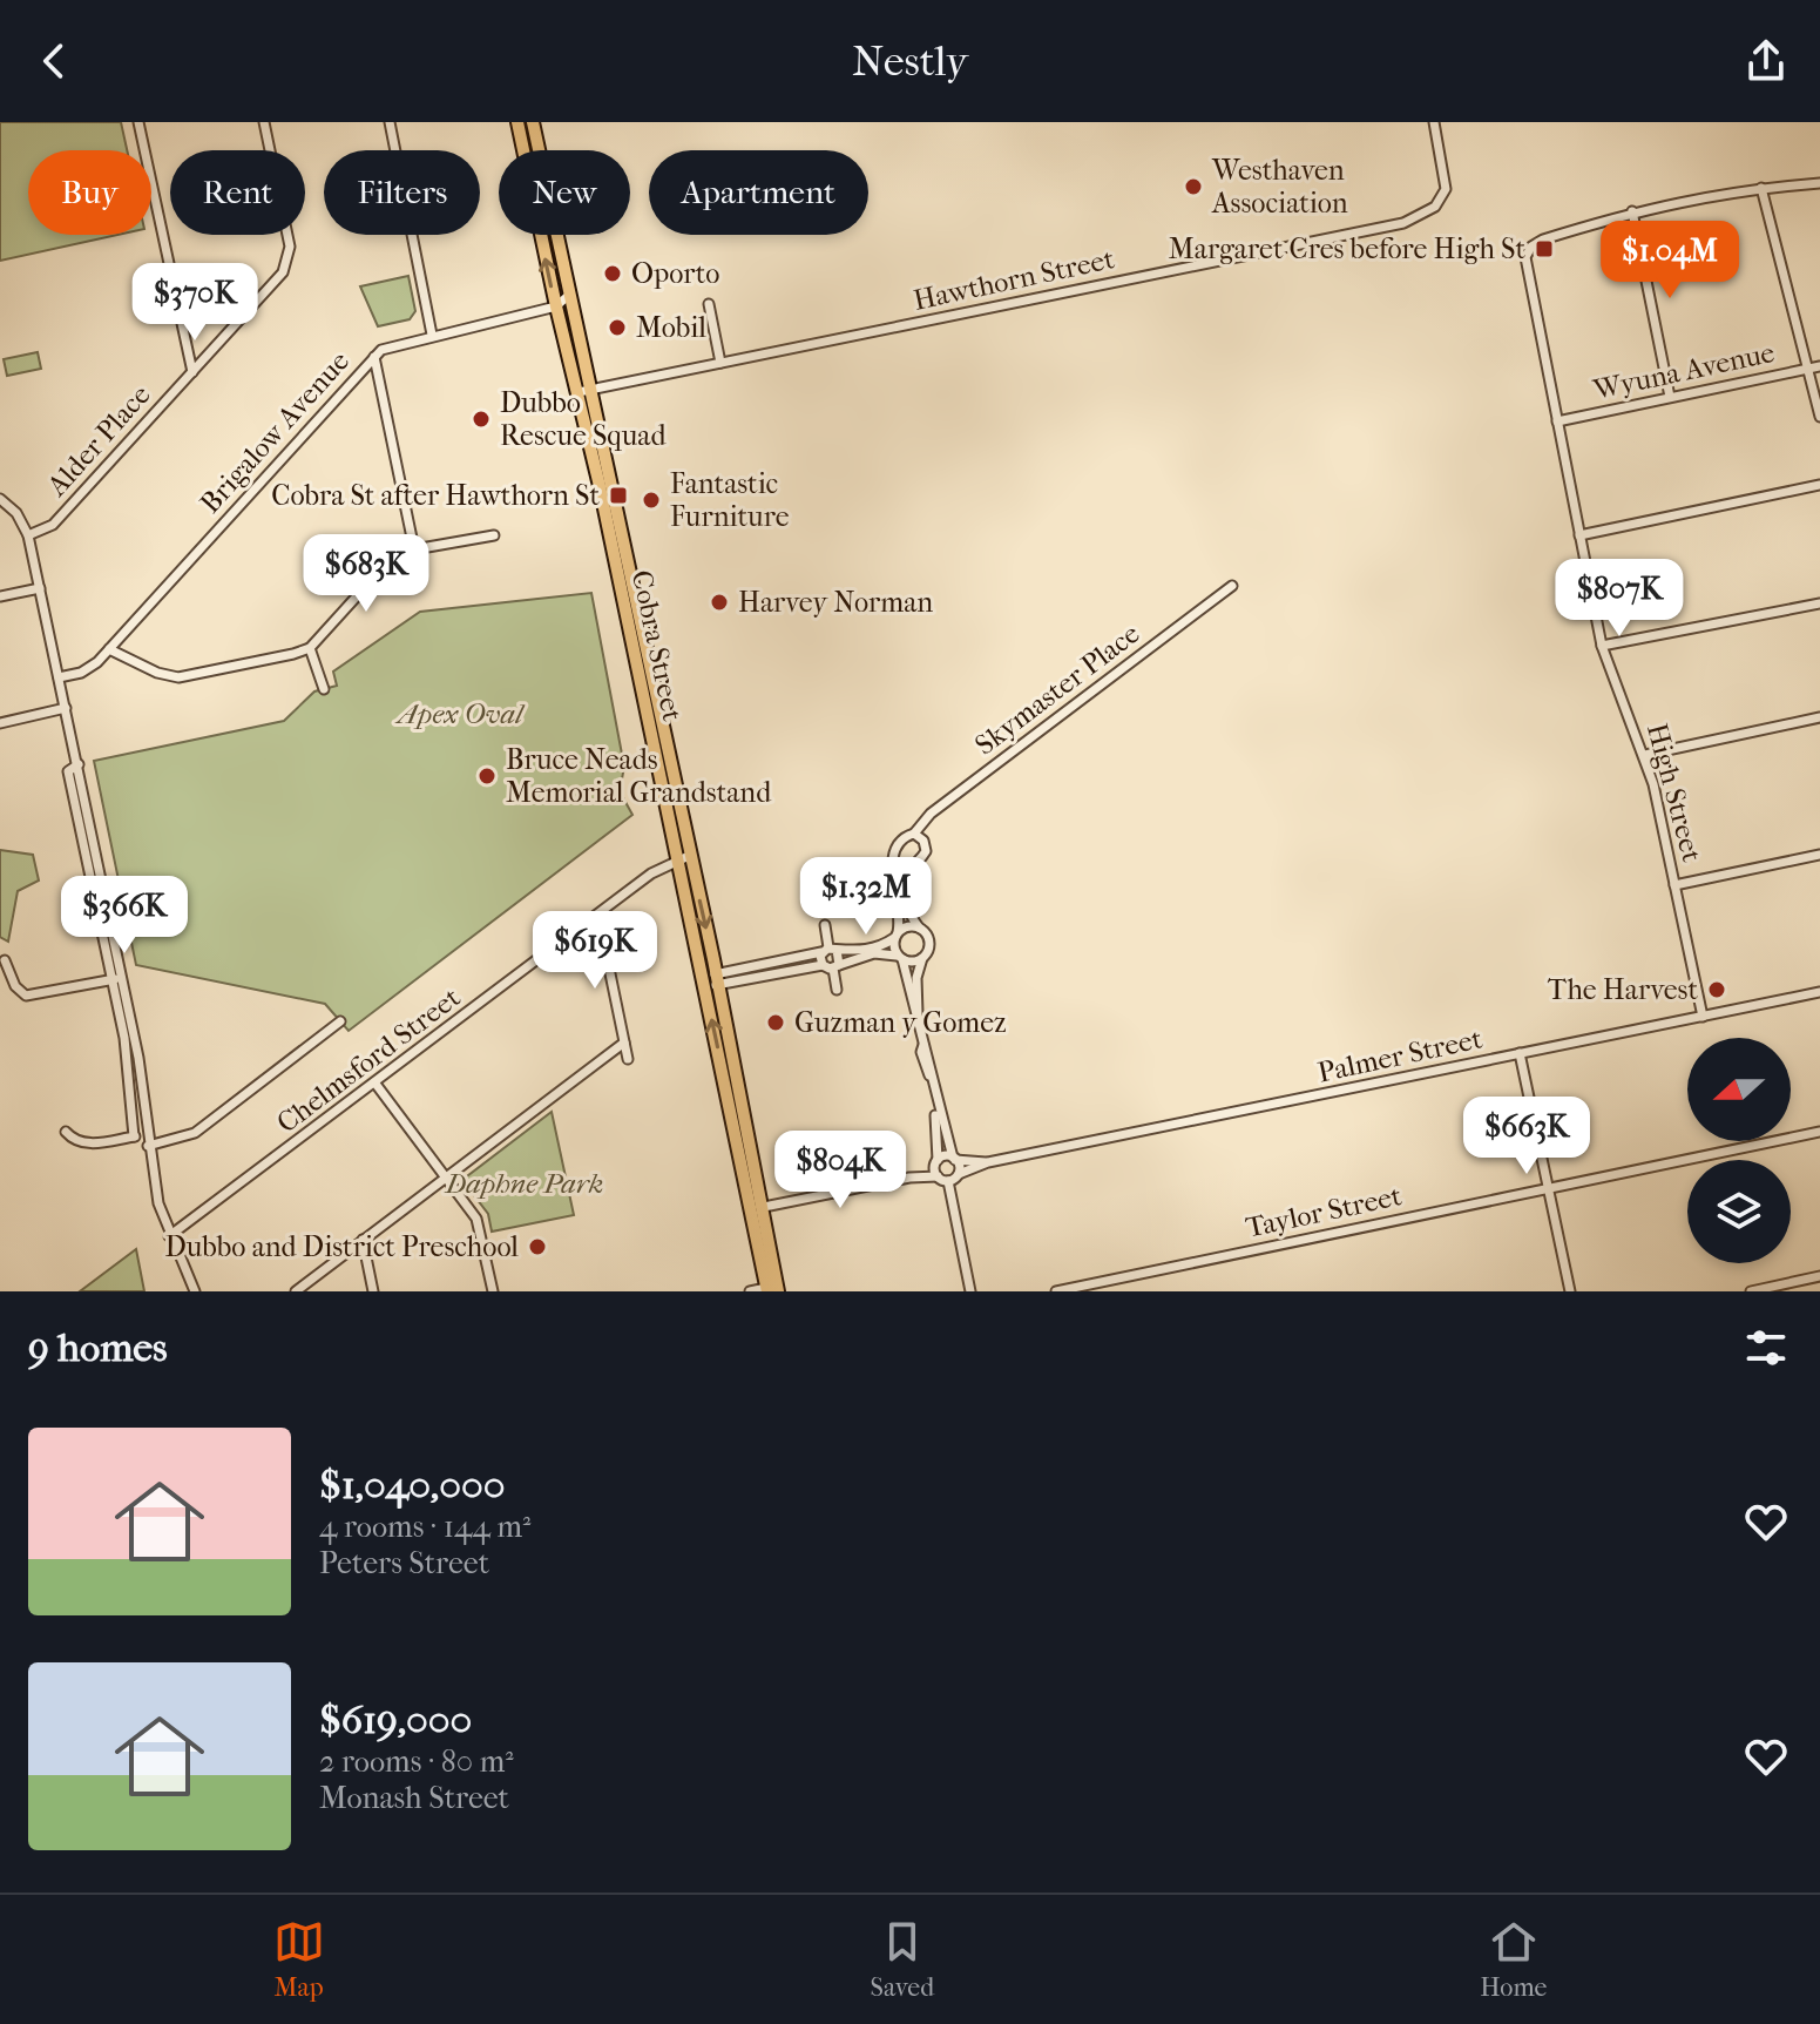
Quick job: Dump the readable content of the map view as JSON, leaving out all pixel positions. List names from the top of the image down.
{
  "streets": {
    "highway": ["Cobra Street"],
    "street": [
      "Hawthorn Street",
      "Wyuna Avenue",
      "Brigalow Avenue",
      "Alder Place",
      "Skymaster Place",
      "High Street",
      "Palmer Street",
      "Chelmsford Street",
      "Taylor Street"
    ]
  },
  "crossings": [
    ["Hawthorn Street", "Cobra Street"],
    ["Wyuna Avenue", "High Street"],
    ["Brigalow Avenue", "Cobra Street"],
    ["Cobra Street", "Chelmsford Street"],
    ["High Street", "Palmer Street"]
  ],
  "parks": ["Apex Oval", "Daphne Park"],
  "places": {
    "other": [
      "Westhaven Association",
      "Oporto",
      "Mobil",
      "Dubbo Rescue Squad",
      "Fantastic Furniture",
      "Harvey Norman",
      "Bruce Neads Memorial Grandstand",
      "The Harvest",
      "Guzman y Gomez",
      "Dubbo and District Preschool"
    ],
    "transit": ["Margaret Cres before High St", "Cobra St after Hawthorn St"]
  },
  "north": "left",
  "page": {
    "header": "Nestly",
    "chip": [
      "Buy",
      "Rent",
      "Filters",
      "New",
      "Apartment"
    ],
    "price": [
      "$1.04M",
      "$370K",
      "$683K",
      "$807K",
      "$1.32M",
      "$366K",
      "$619K",
      "$663K",
      "$804K"
    ],
    "heading": "9 homes",
    "list": [
      {
        "name": "$1,040,000",
        "note": "4 rooms · 144 m² · Peters Street"
      },
      {
        "name": "$619,000",
        "note": "2 rooms · 80 m² · Monash Street"
      }
    ],
    "tabs": ["Map", "Saved", "Home"]
  }
}
